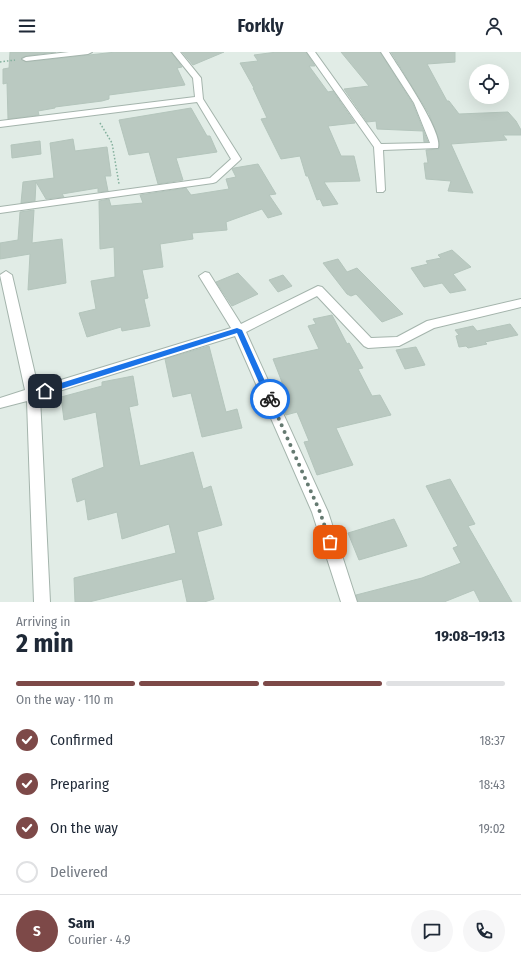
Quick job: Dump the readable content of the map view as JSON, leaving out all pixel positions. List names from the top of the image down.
{
  "page": {
    "header": "Forkly",
    "heading": ["2 min", "Arriving in", "19:08–19:13"],
    "panel": ["Sam", "Courier · 4.9"],
    "bar": "On the way · 110 m",
    "list": [
      ["Confirmed", "18:37"],
      ["Preparing", "18:43"],
      ["On the way", "19:02"],
      "Delivered"
    ],
    "round": "S"
  }
}
